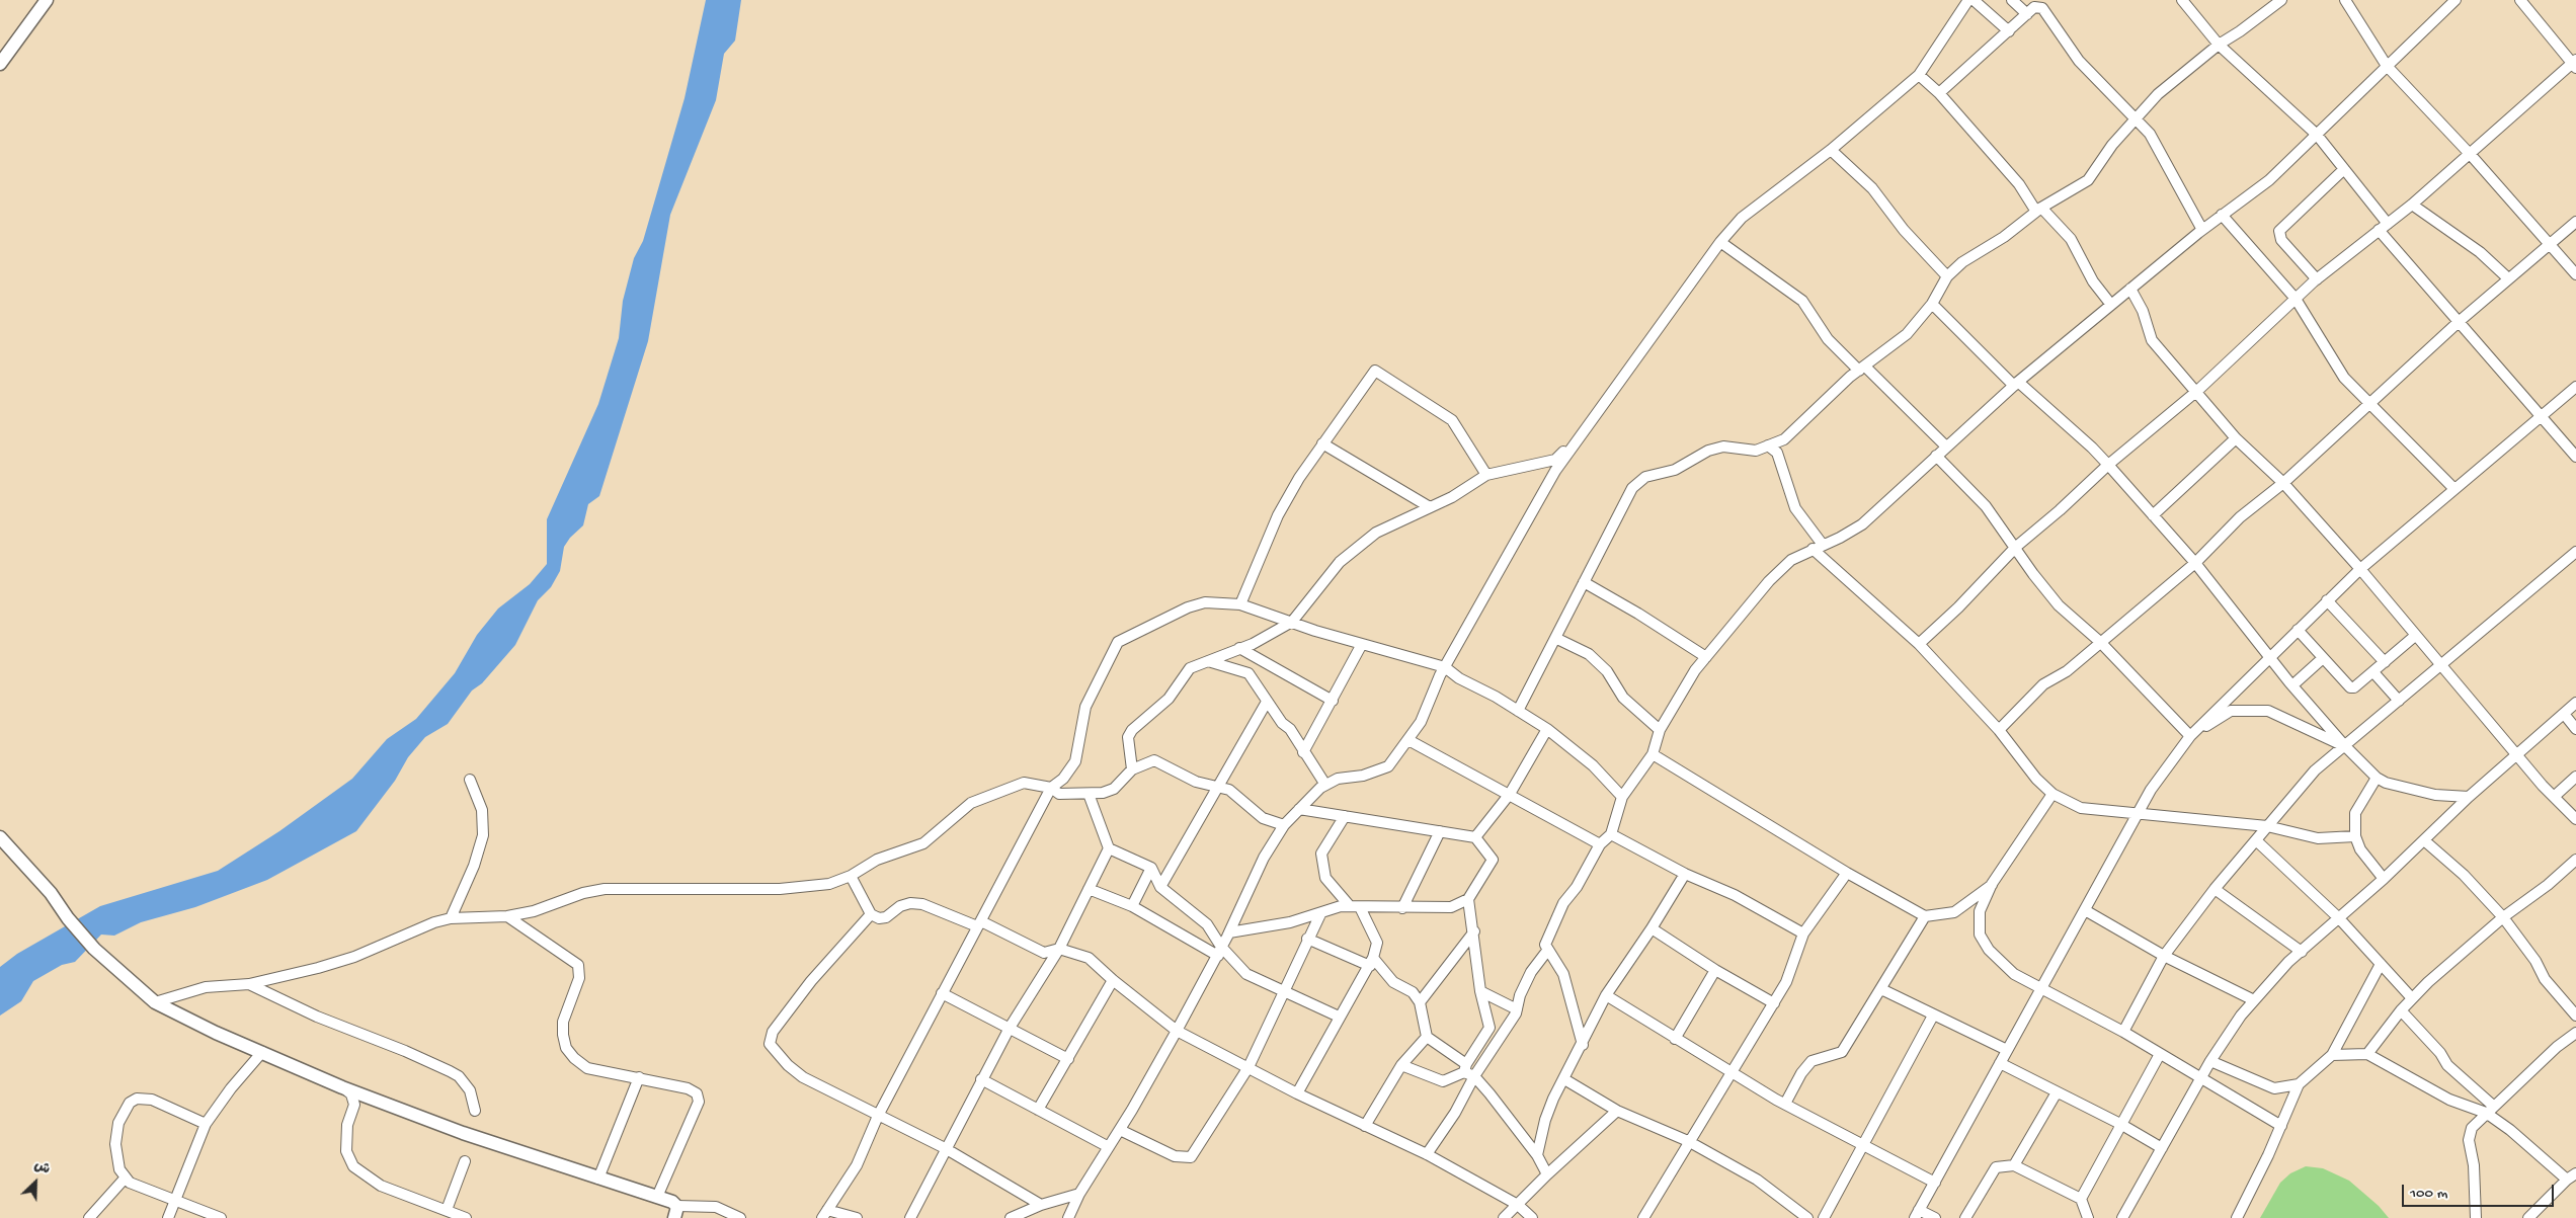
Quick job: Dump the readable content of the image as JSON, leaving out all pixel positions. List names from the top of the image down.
{
  "scale_bar": "100 m",
  "north": "top right"
}
